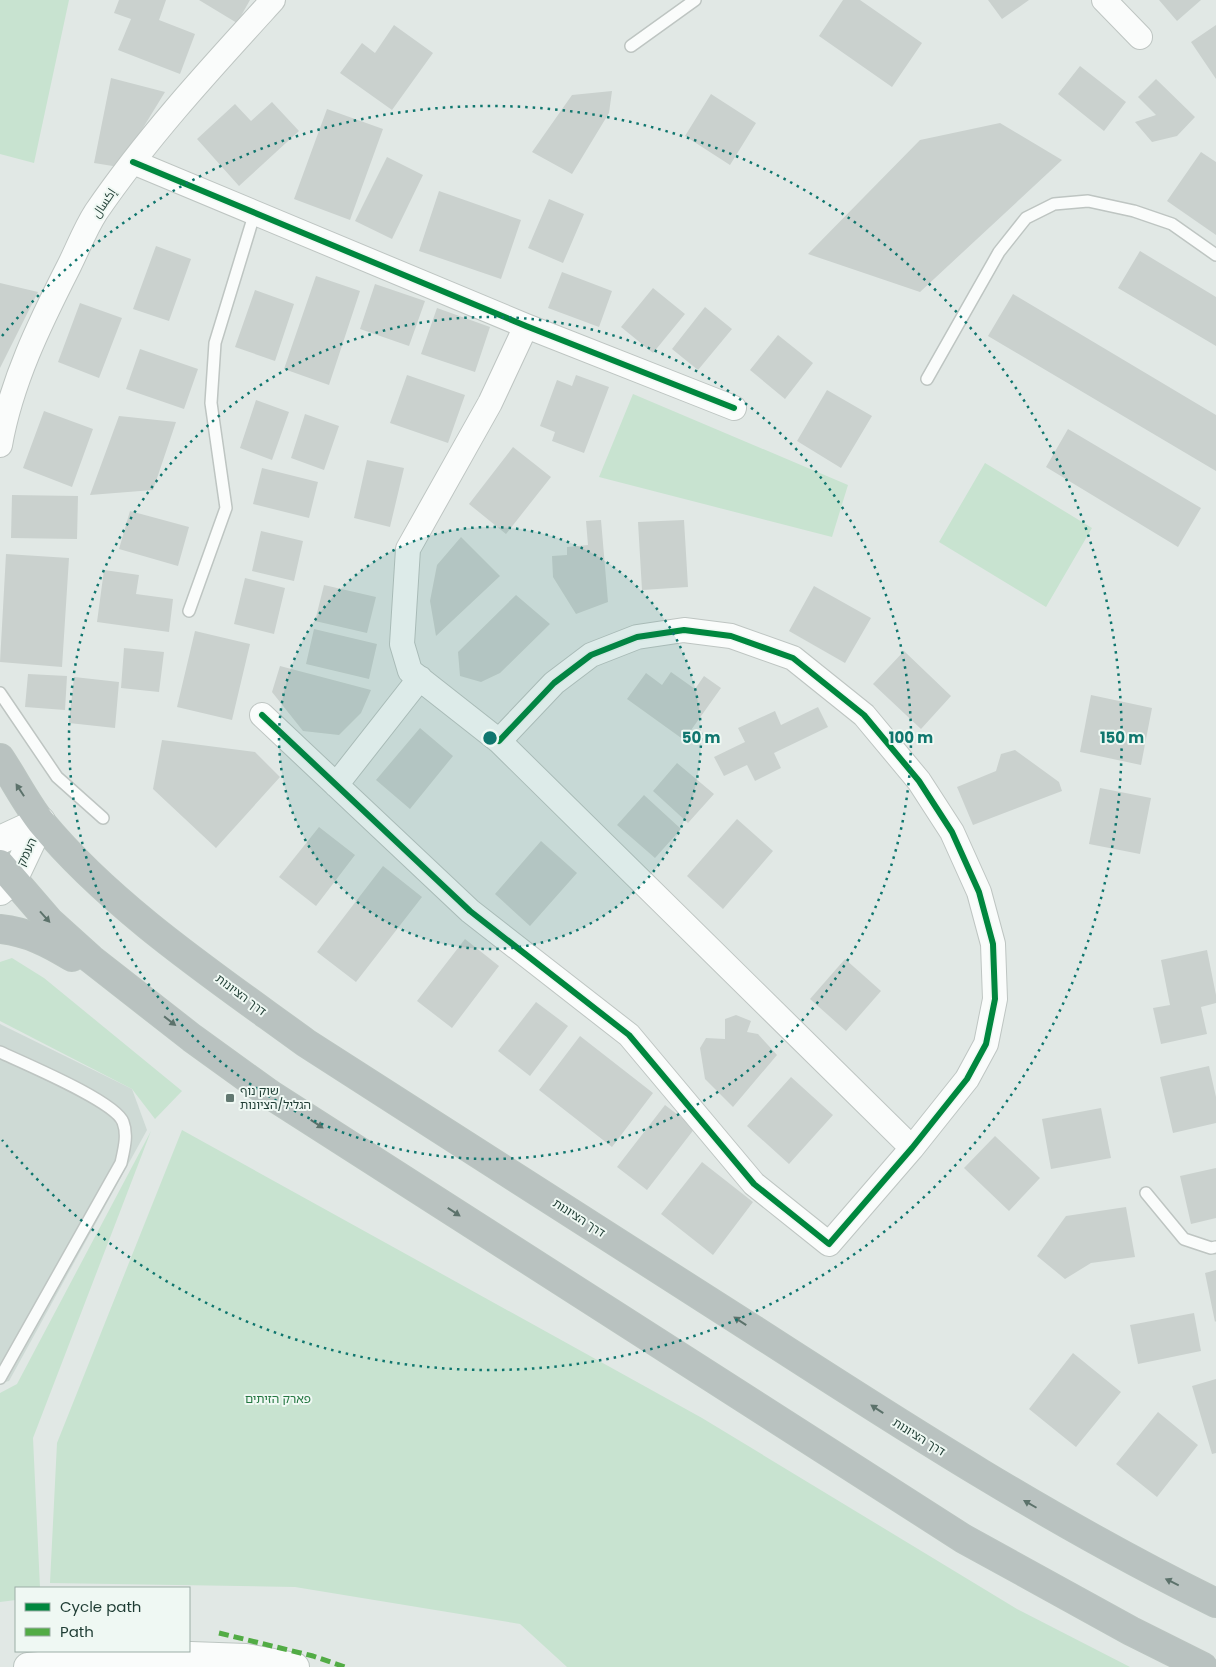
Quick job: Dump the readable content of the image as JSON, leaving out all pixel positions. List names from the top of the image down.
{
  "streets": {
    "highway": ["דרך הציונות"],
    "street": ["إكسال", "העמק"]
  },
  "crossings": [
    ["העמק", "דרך הציונות"]
  ],
  "parks": ["פארק הזיתים"],
  "places": {
    "transit": ["שוק נוף הגליל/הציונות"]
  },
  "legend": ["Cycle path", "Path"],
  "rings": ["50 m", "100 m", "150 m"]
}
